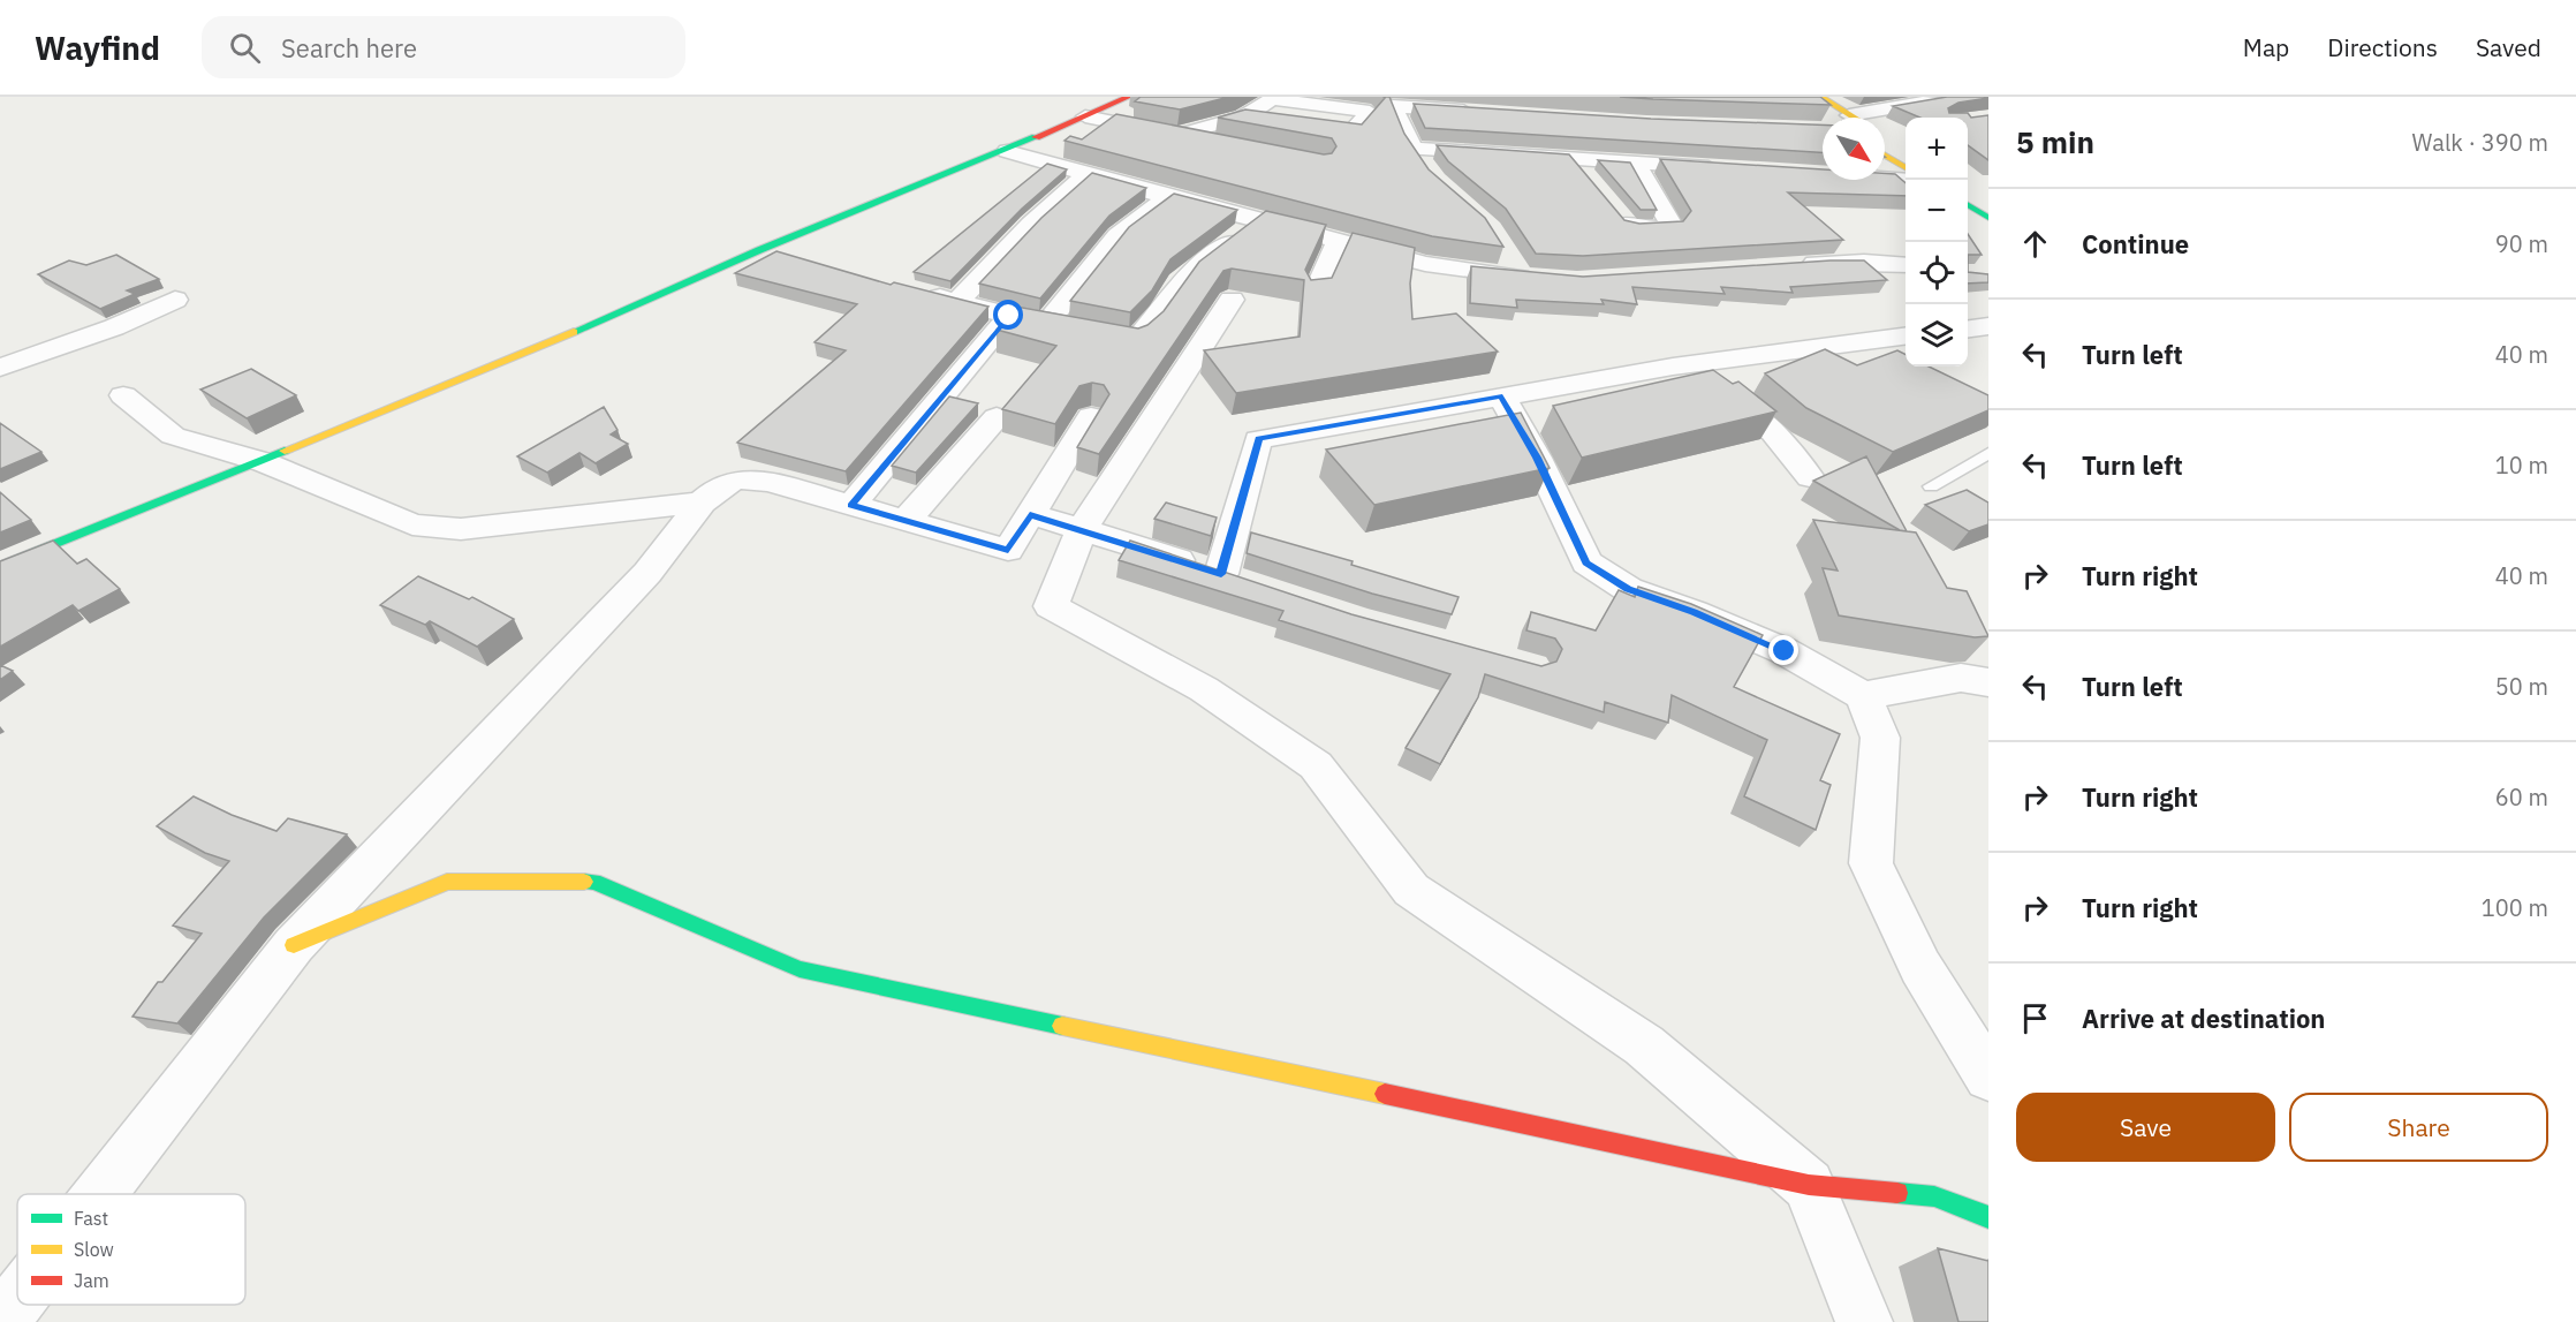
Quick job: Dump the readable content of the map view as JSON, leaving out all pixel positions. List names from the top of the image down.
{
  "legend": ["Fast", "Slow", "Jam"],
  "north": "bottom right",
  "page": {
    "header": "Wayfind",
    "search": "Search here",
    "nav": ["Map", "Directions", "Saved"],
    "heading": ["5 min", "Walk · 390 m"],
    "map_buttons": ["+", "−"],
    "list": [
      ["Continue", "90 m"],
      ["Turn left", "40 m"],
      ["Turn left", "10 m"],
      ["Turn right", "40 m"],
      ["Turn left", "50 m"],
      ["Turn right", "60 m"],
      ["Turn right", "100 m"],
      "Arrive at destination"
    ],
    "buttons": ["Save", "Share"]
  }
}
